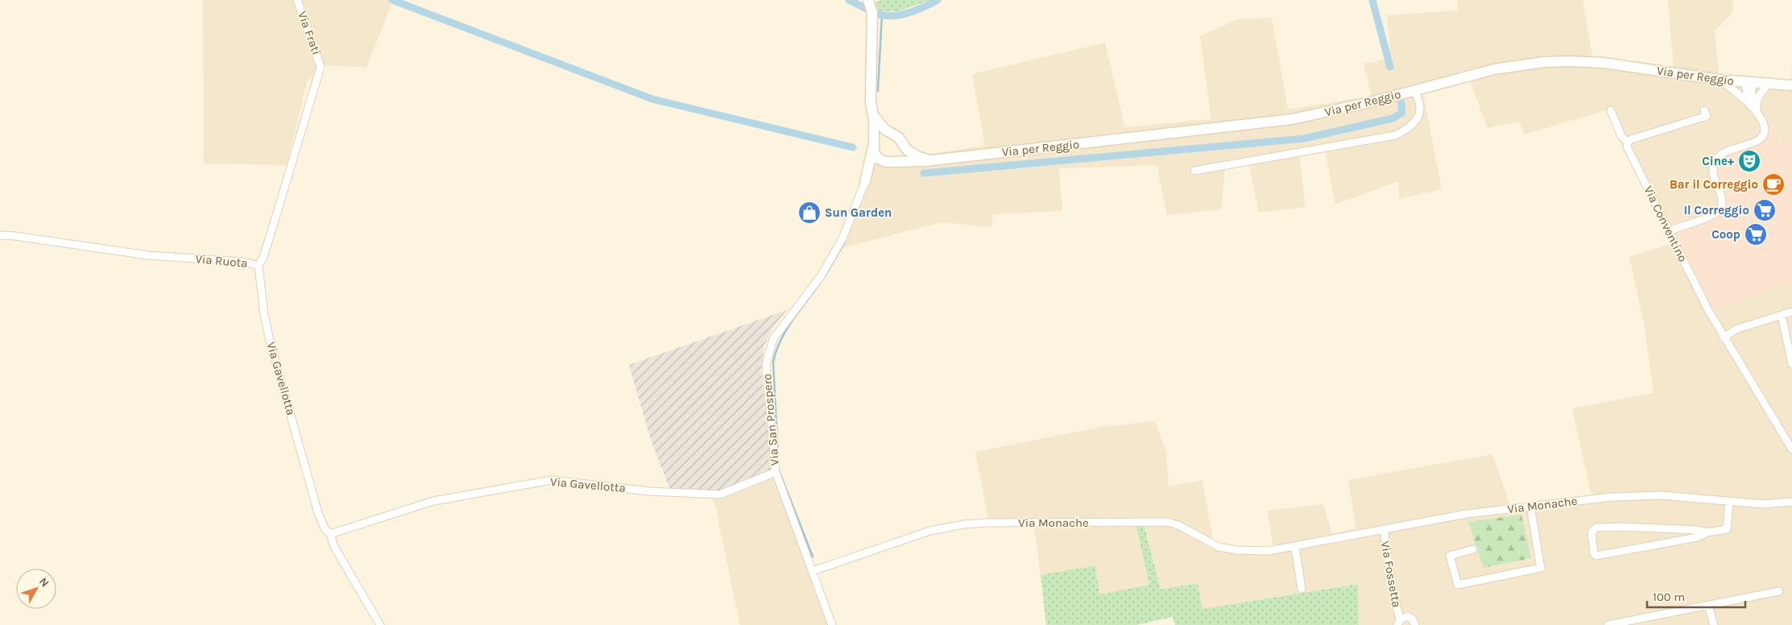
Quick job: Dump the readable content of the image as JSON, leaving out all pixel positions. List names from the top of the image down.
{
  "streets": {
    "main road": ["Via per Reggio", "Via San Prospero"],
    "street": [
      "Via Frati",
      "Via Conventino",
      "Via Ruota",
      "Via Gavellotta",
      "Via Monache",
      "Via Fossetta"
    ]
  },
  "crossings": [
    ["Via Frati", "Via Ruota"],
    ["Via per Reggio", "Via San Prospero"],
    ["Via Ruota", "Via Gavellotta"],
    ["Via Gavellotta", "Via San Prospero"],
    ["Via San Prospero", "Via Monache"],
    ["Via Monache", "Via Fossetta"]
  ],
  "places": {
    "theatre": ["Cine+"],
    "cafe": ["Bar il Correggio"],
    "supermarket": ["Il Correggio", "Coop"],
    "shop": ["Sun Garden"]
  },
  "scale_bar": "100 m",
  "north": "top right"
}
